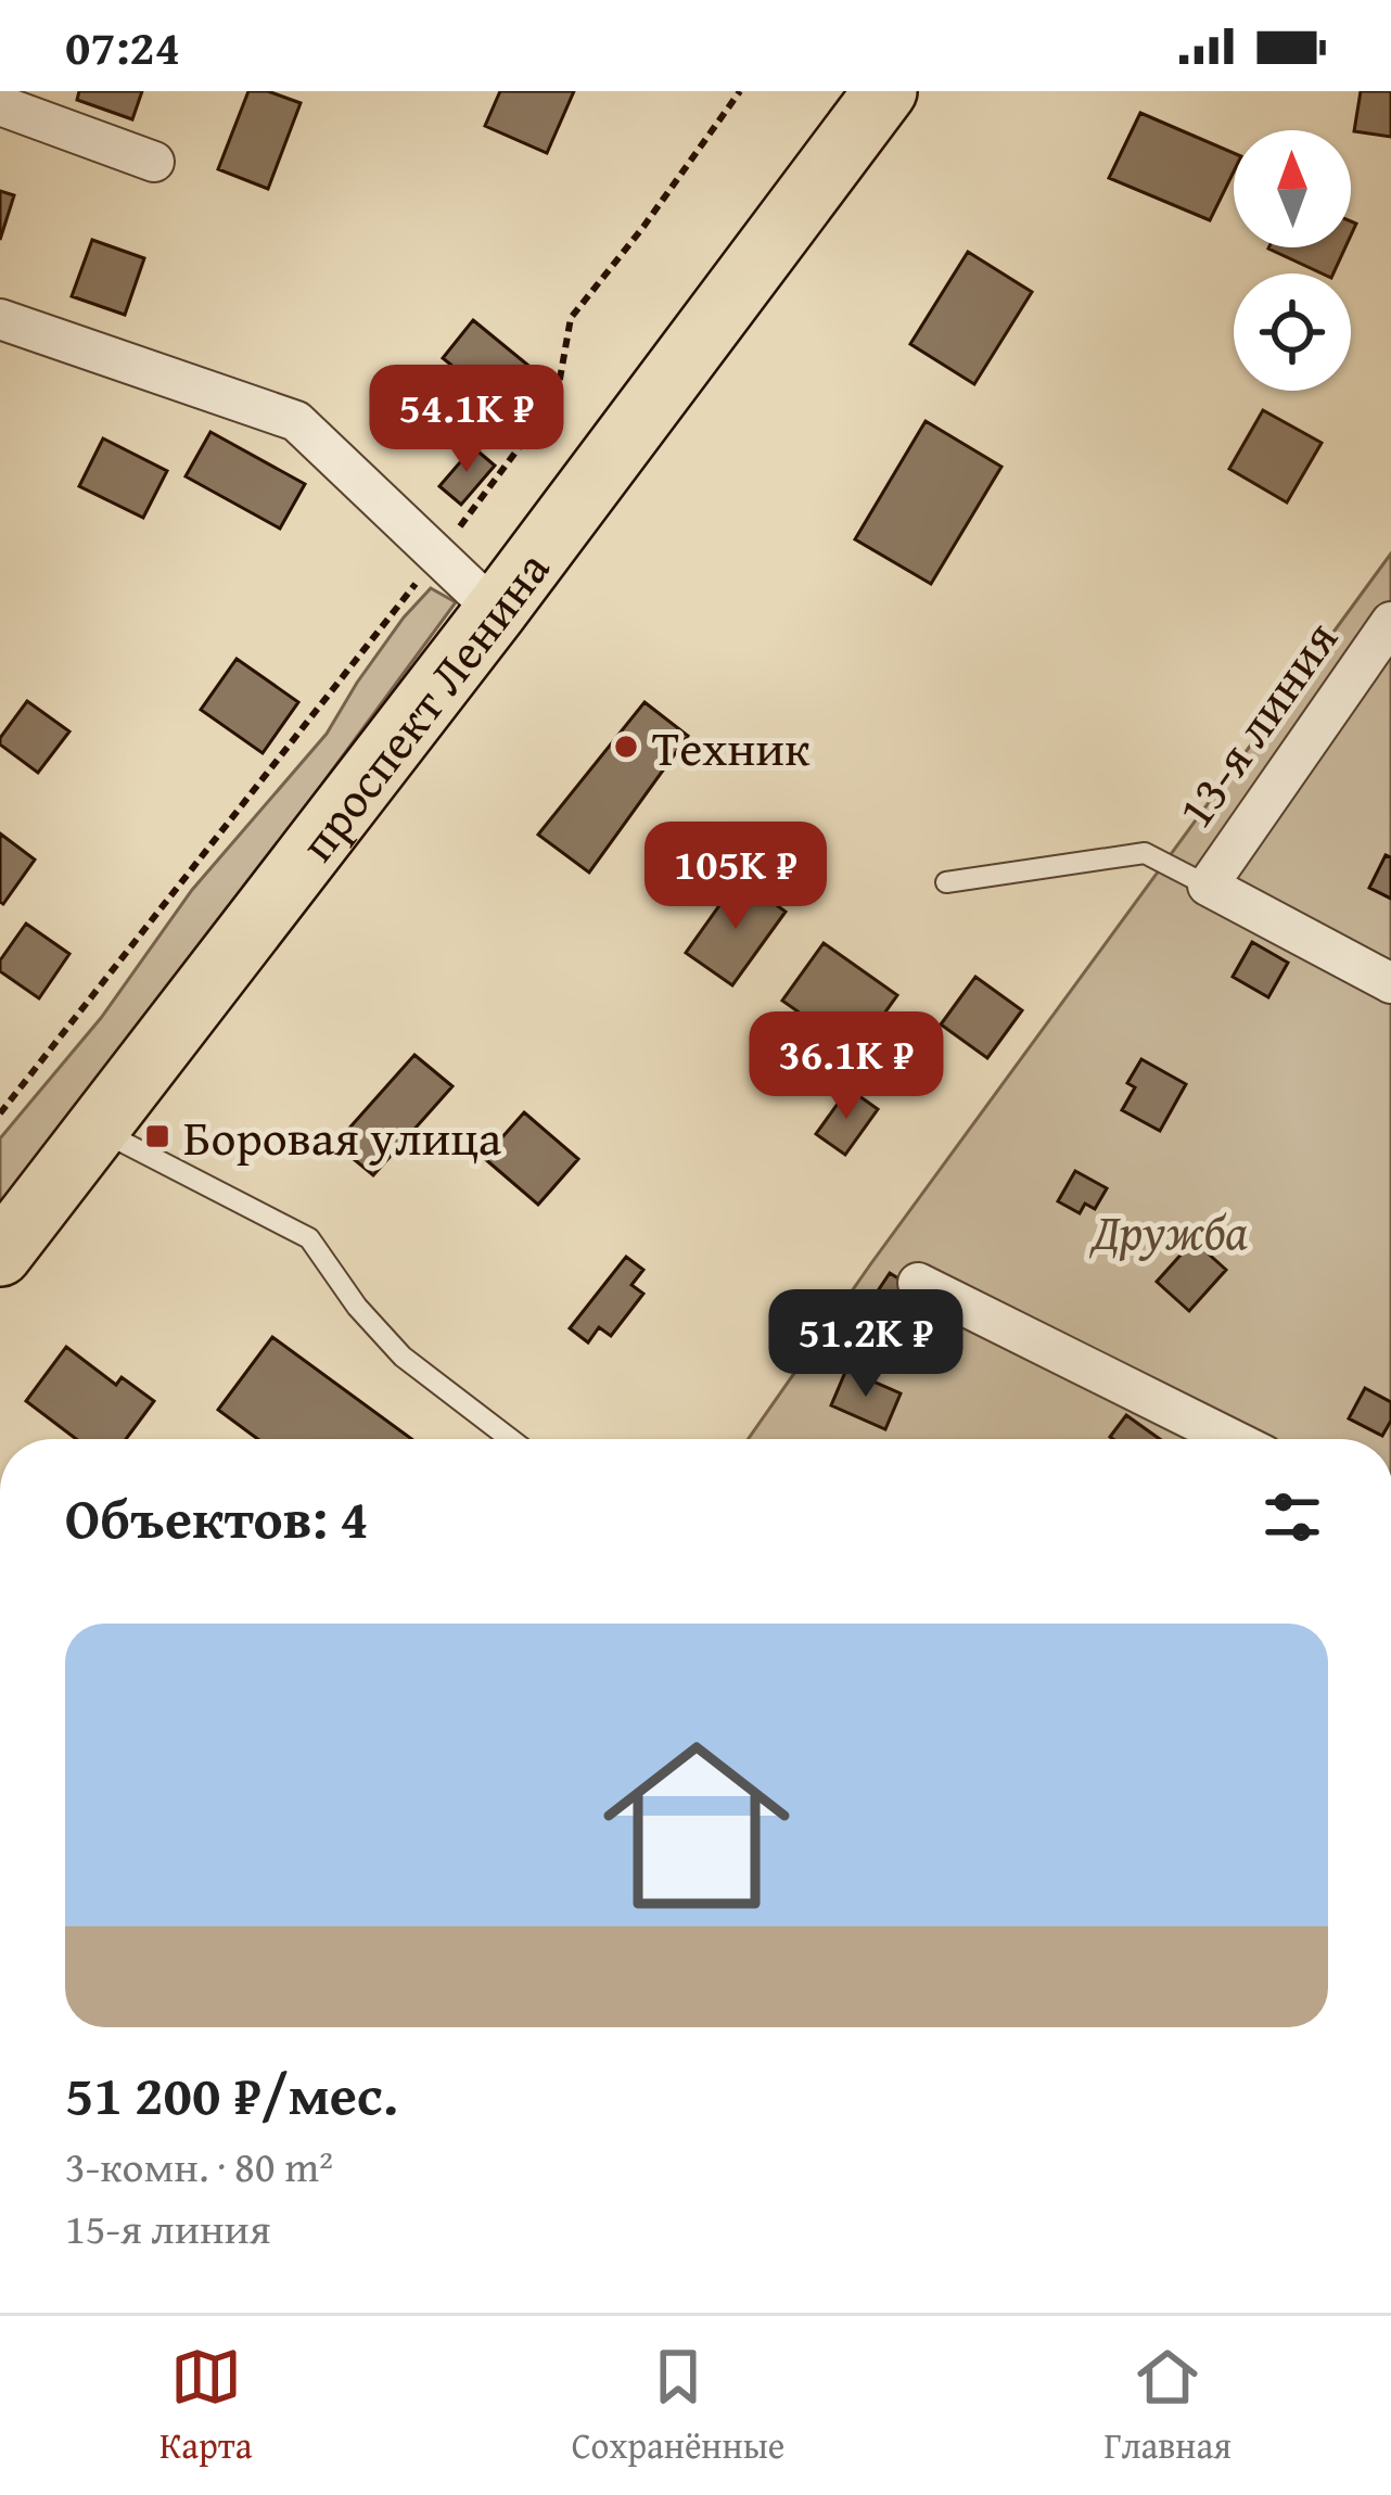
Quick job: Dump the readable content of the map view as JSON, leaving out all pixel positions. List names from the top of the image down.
{
  "streets": {
    "main road": ["проспект Ленина"],
    "street": ["13-я линия"]
  },
  "parks": ["Дружба"],
  "places": {
    "other": ["Техник"],
    "transit": ["Боровая улица"]
  },
  "north": "top",
  "page": {
    "status": "07:24",
    "price": [
      "54.1K ₽",
      "105K ₽",
      "36.1K ₽",
      "51.2K ₽"
    ],
    "heading": "Объектов: 4",
    "list": [
      {
        "name": "51 200 ₽/мес.",
        "note": "3-комн. · 80 m² · 15-я линия"
      }
    ],
    "tabs": ["Карта", "Сохранённые", "Главная"]
  }
}
